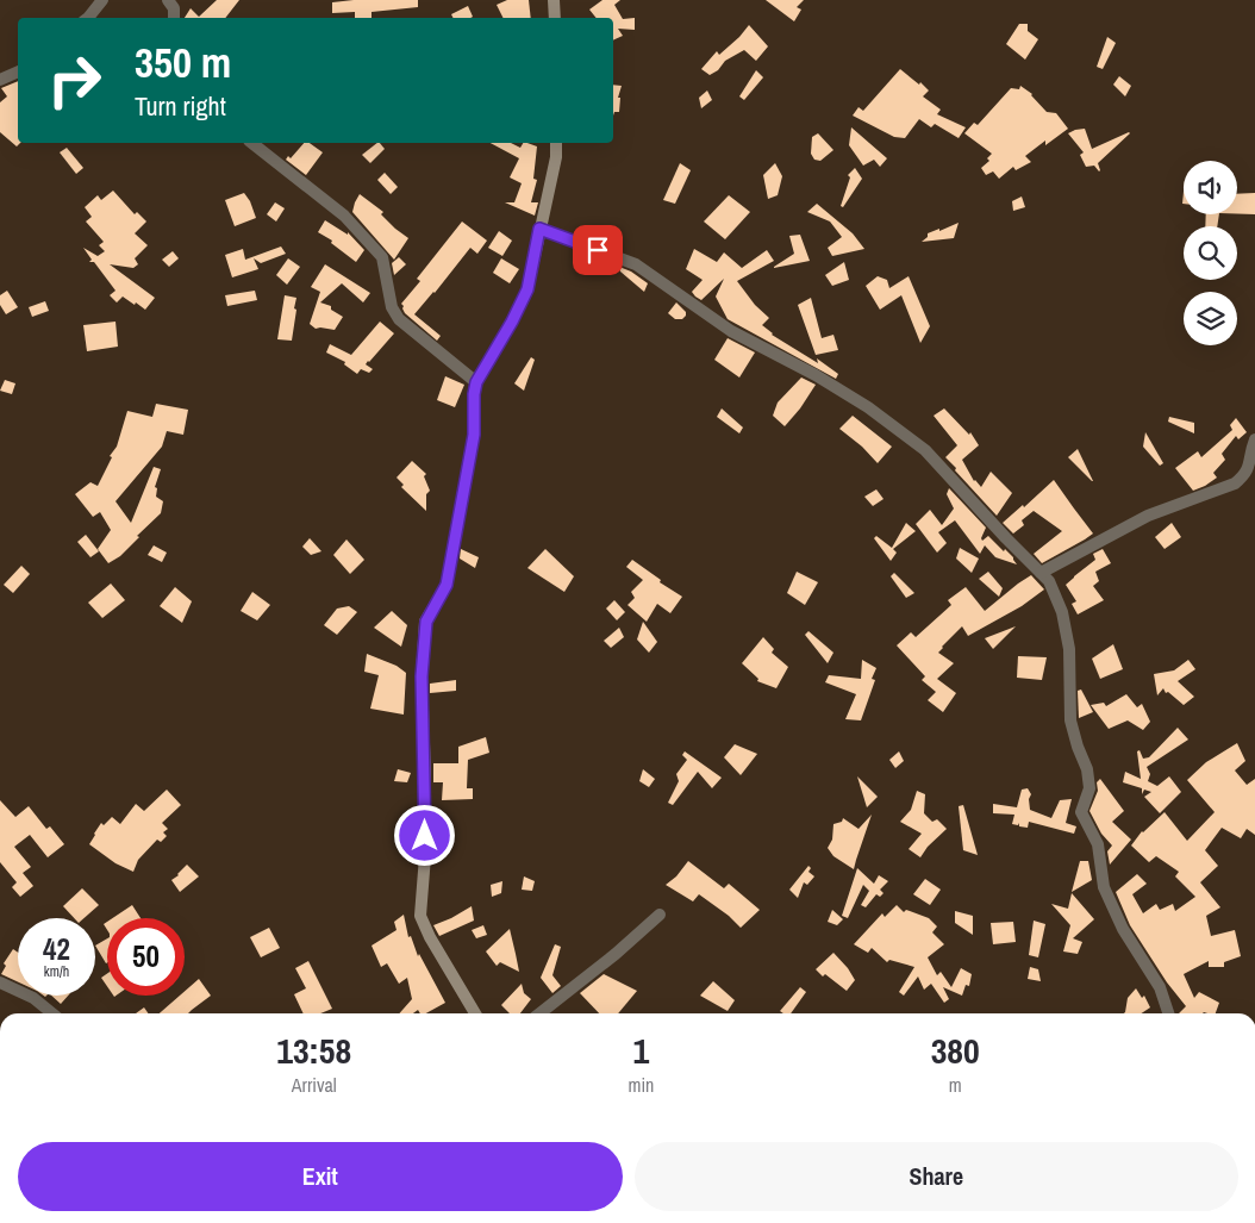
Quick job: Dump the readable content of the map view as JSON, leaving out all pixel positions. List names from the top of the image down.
{
  "page": {
    "turn": ["350 m", "Turn right"],
    "speed": "42 km/h",
    "limit": "50",
    "eta": [
      "13:58",
      "Arrival",
      "1",
      "min",
      "380",
      "m"
    ],
    "buttons": ["Exit", "Share"]
  }
}
